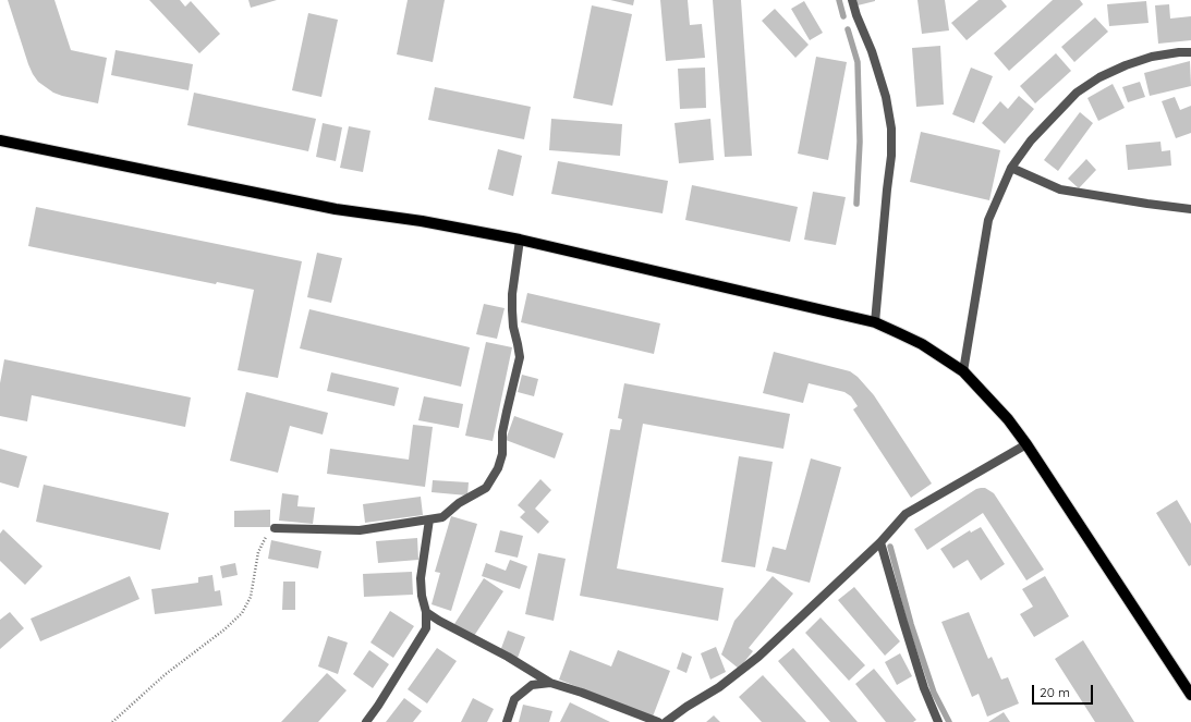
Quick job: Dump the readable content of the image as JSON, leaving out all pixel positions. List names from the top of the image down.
{
  "scale_bar": "20 m"
}
